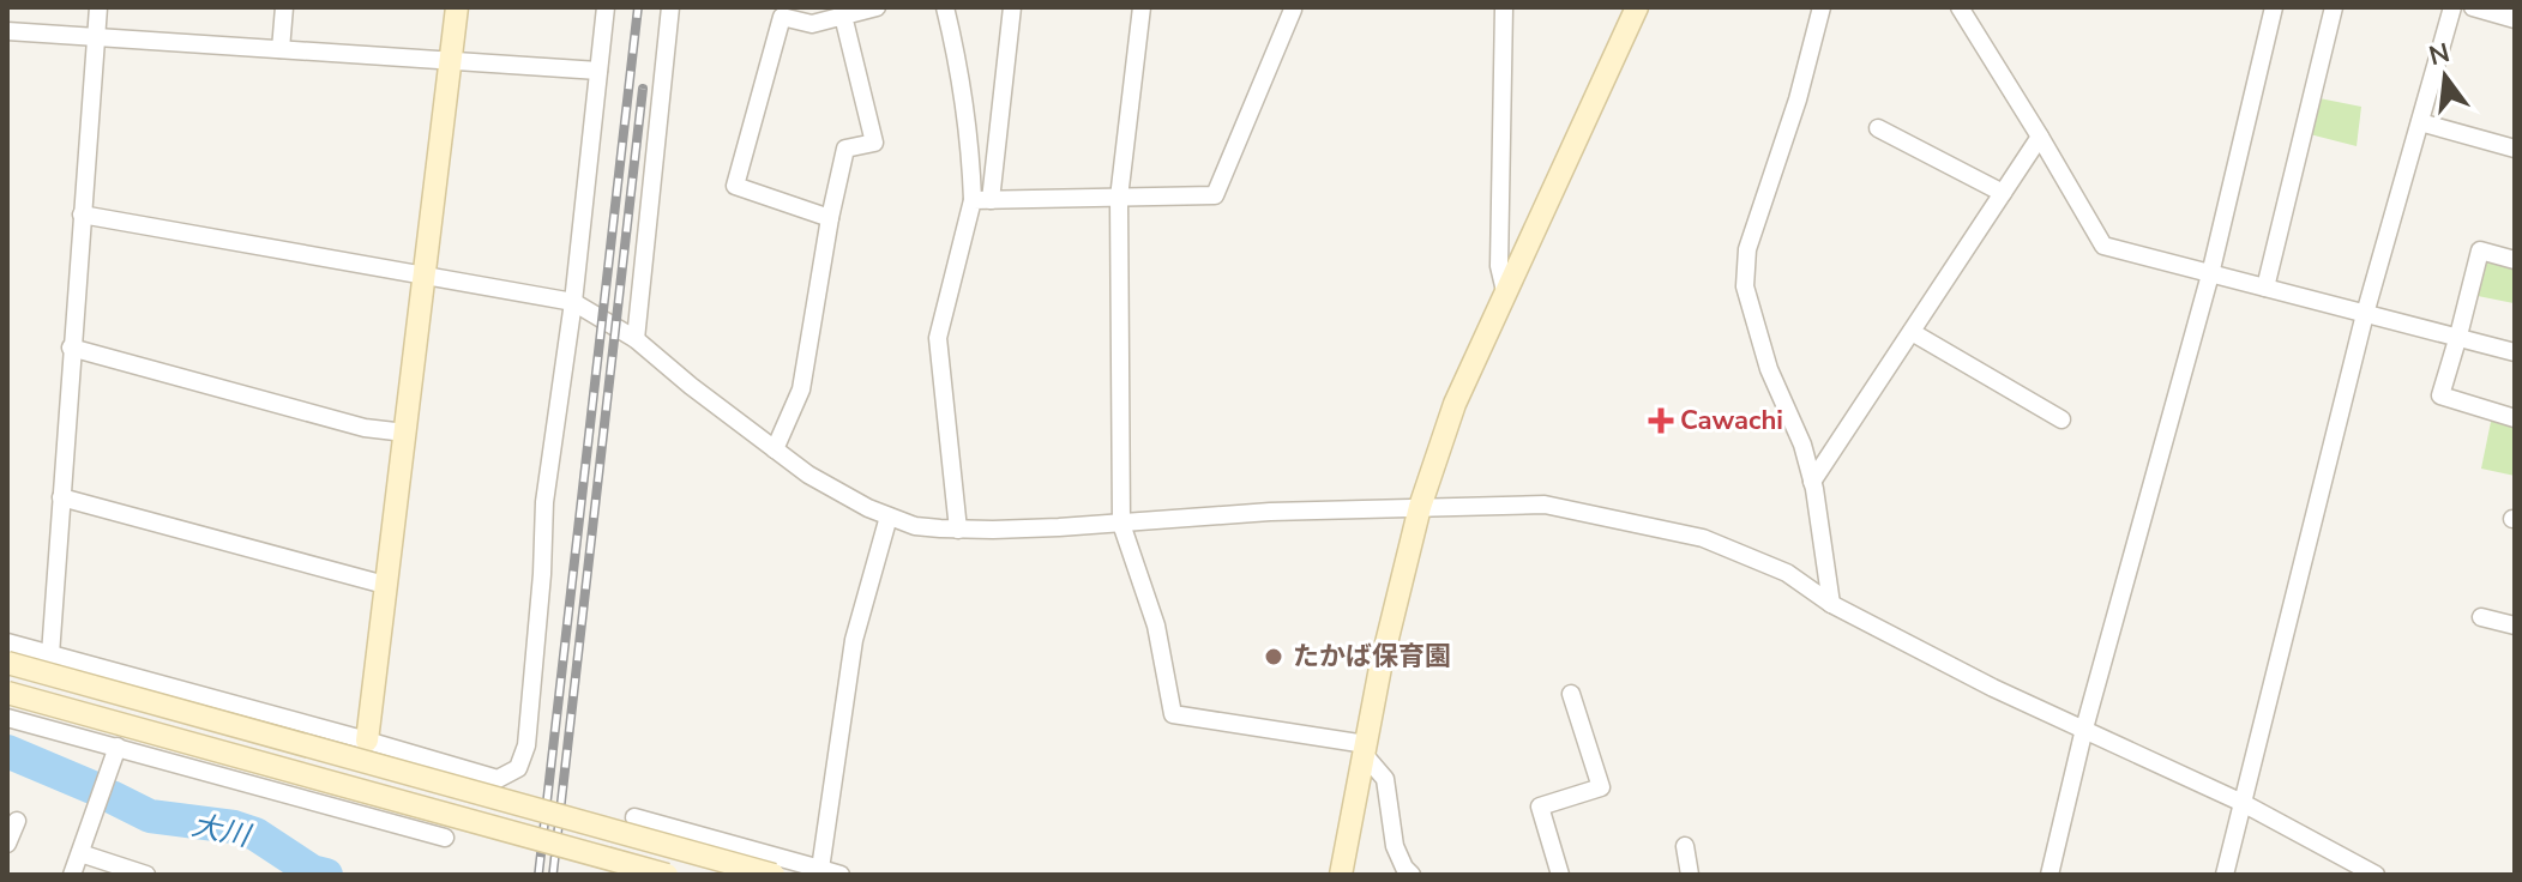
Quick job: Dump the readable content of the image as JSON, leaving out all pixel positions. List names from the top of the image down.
{
  "water": ["大川"],
  "places": {
    "health": ["Cawachi"],
    "other": ["たかば保育園"]
  },
  "north": "top"
}
